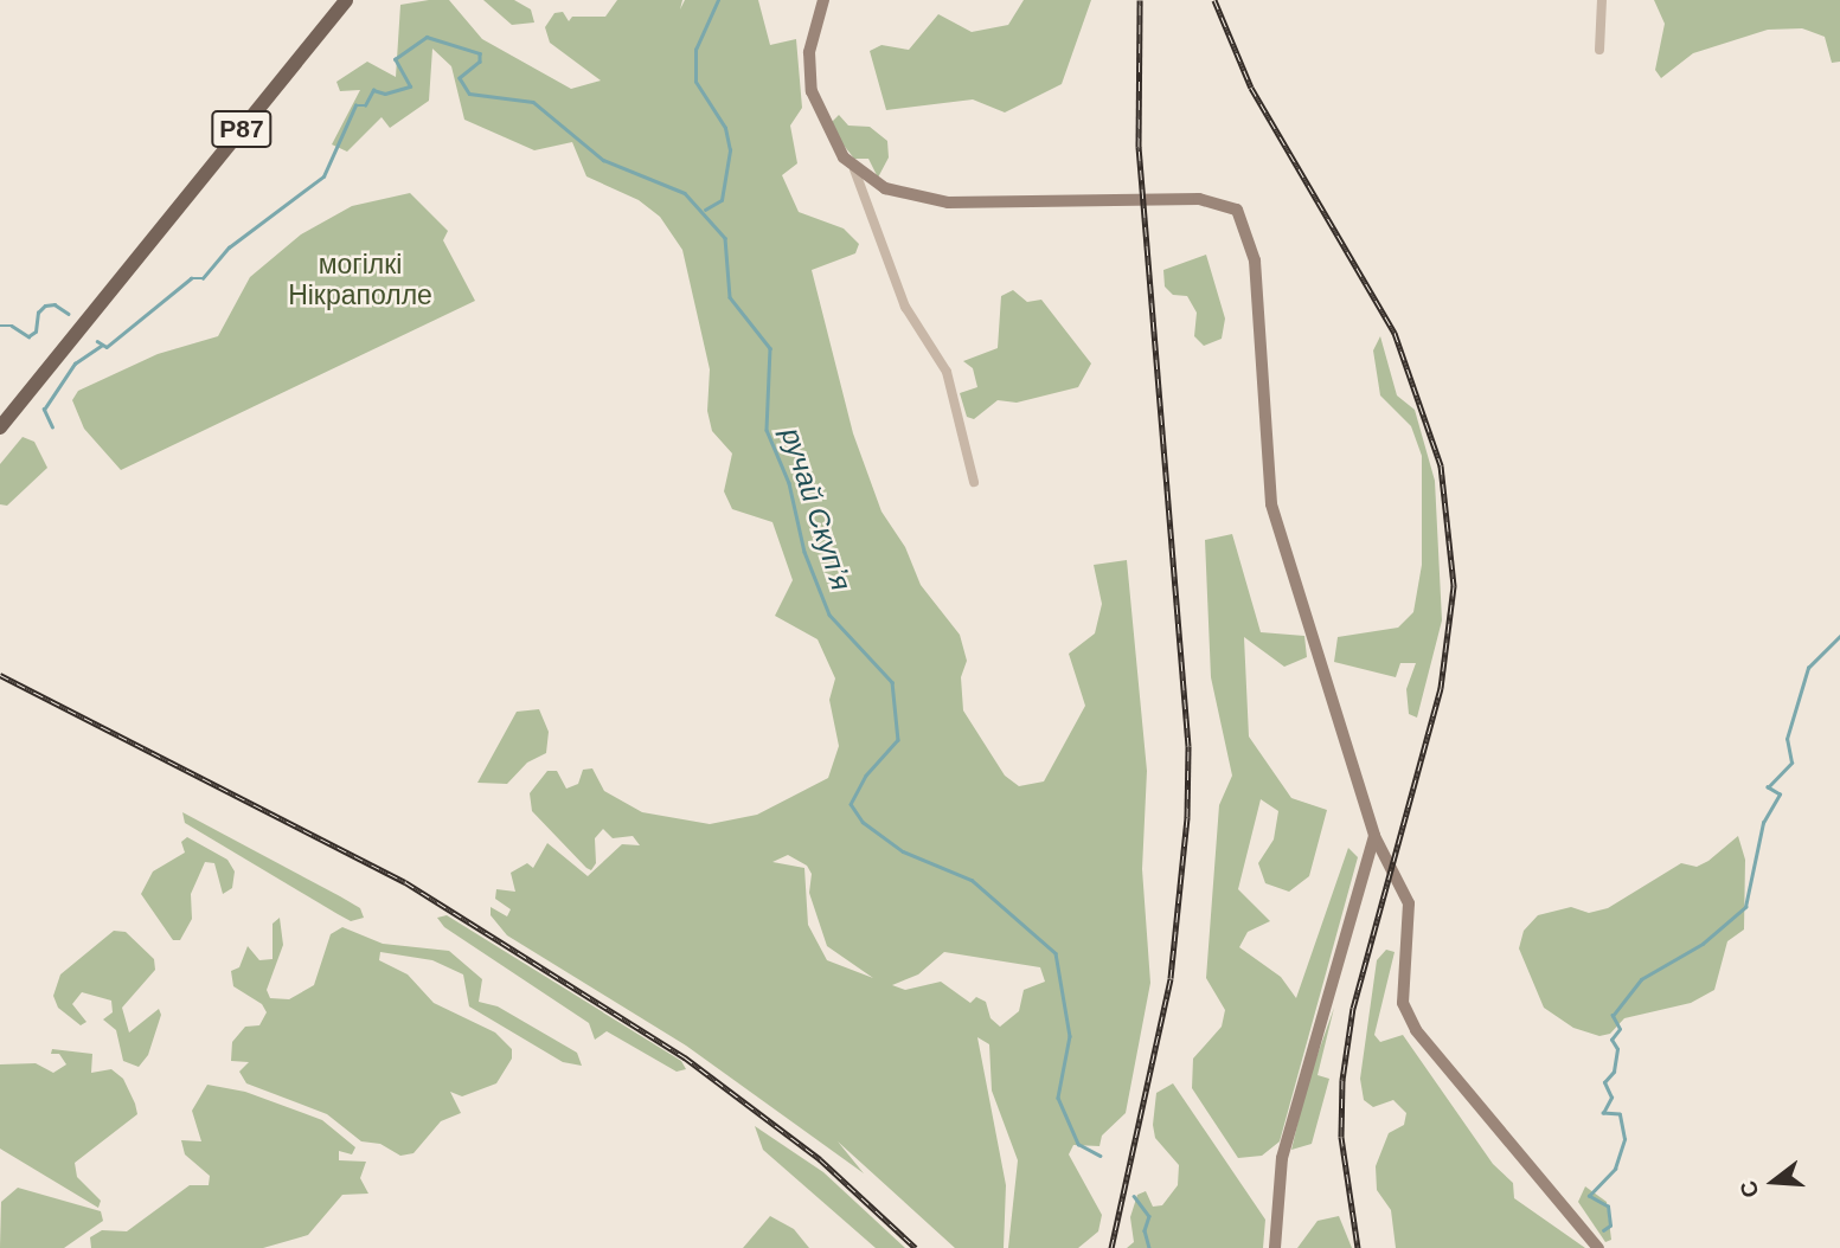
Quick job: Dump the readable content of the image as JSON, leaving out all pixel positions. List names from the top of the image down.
{
  "streets": {
    "main road": ["Р87"]
  },
  "water": ["ручай Скупʼя"],
  "parks": ["могілкі Нікраполле"],
  "north": "left"
}
